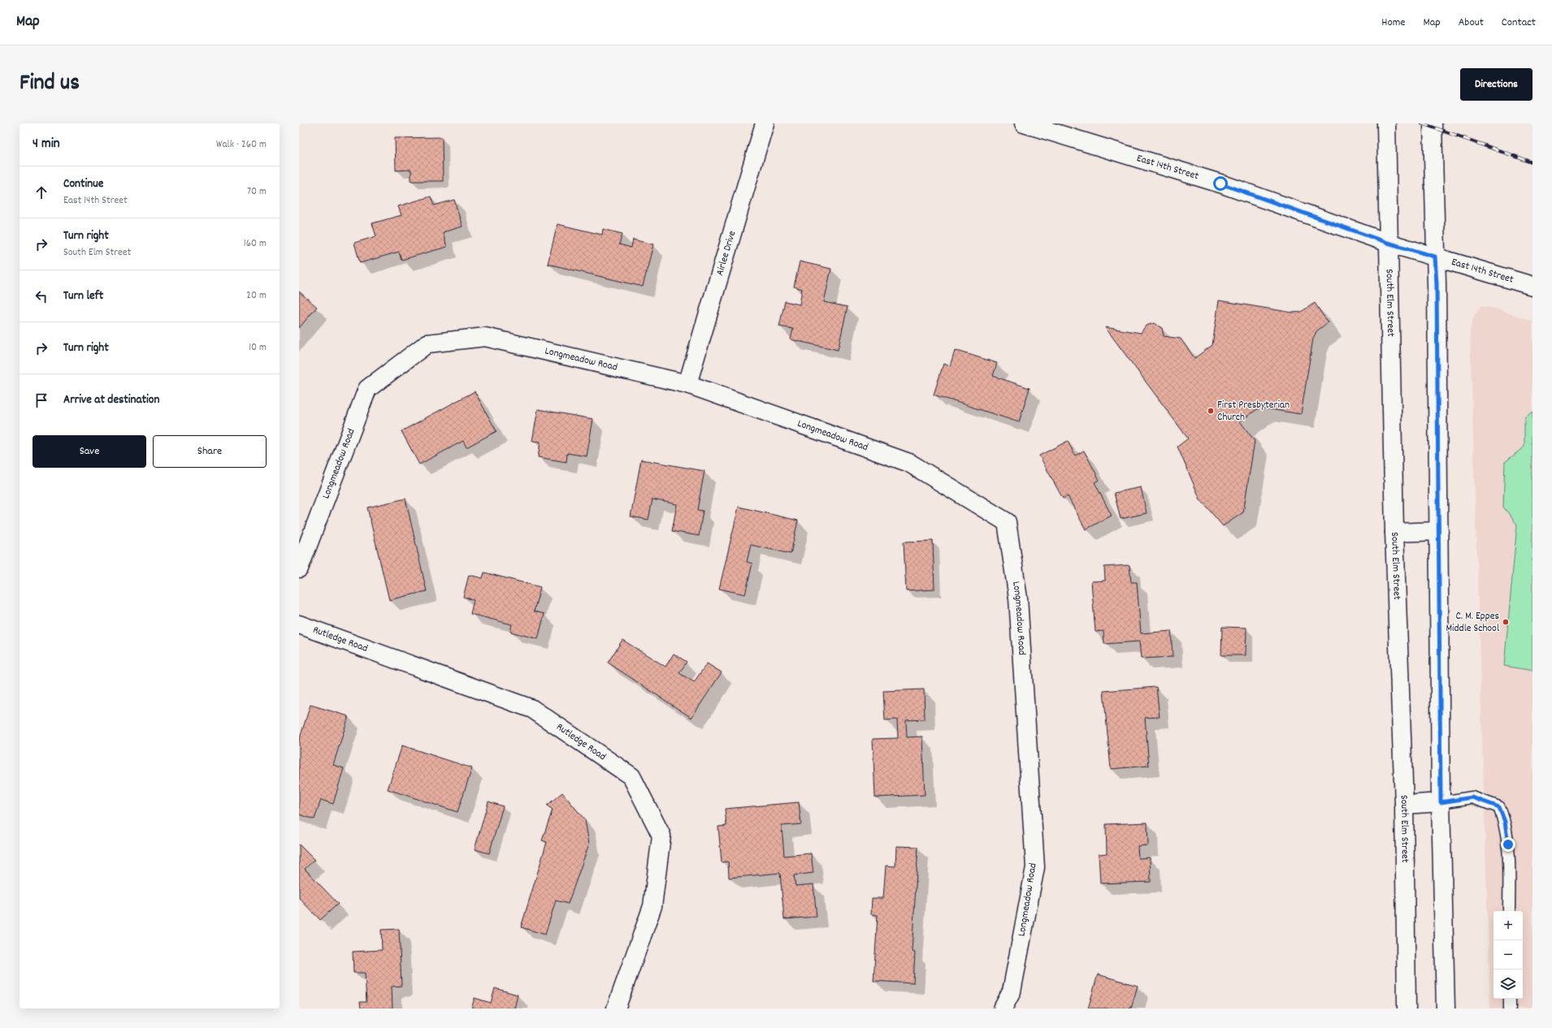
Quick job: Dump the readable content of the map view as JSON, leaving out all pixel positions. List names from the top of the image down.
{
  "streets": {
    "street": [
      "East 14th Street",
      "Airlee Drive",
      "South Elm Street",
      "Longmeadow Road",
      "Rutledge Road"
    ]
  },
  "crossings": [
    ["East 14th Street", "South Elm Street"],
    ["Airlee Drive", "Longmeadow Road"]
  ],
  "places": ["First Presbyterian Church", "C. M. Eppes Middle School"],
  "page": {
    "header": "Map",
    "nav": [
      "Home",
      "Map",
      "About",
      "Contact"
    ],
    "title": "Find us",
    "buttons": [
      "Directions",
      ["Save", "Share"]
    ],
    "heading": ["4 min", "Walk · 260 m"],
    "list": [
      ["Continue", "East 14th Street", "70 m"],
      ["Turn right", "South Elm Street", "160 m"],
      ["Turn left", "20 m"],
      ["Turn right", "10 m"],
      "Arrive at destination"
    ],
    "map_buttons": ["+", "−"]
  }
}
